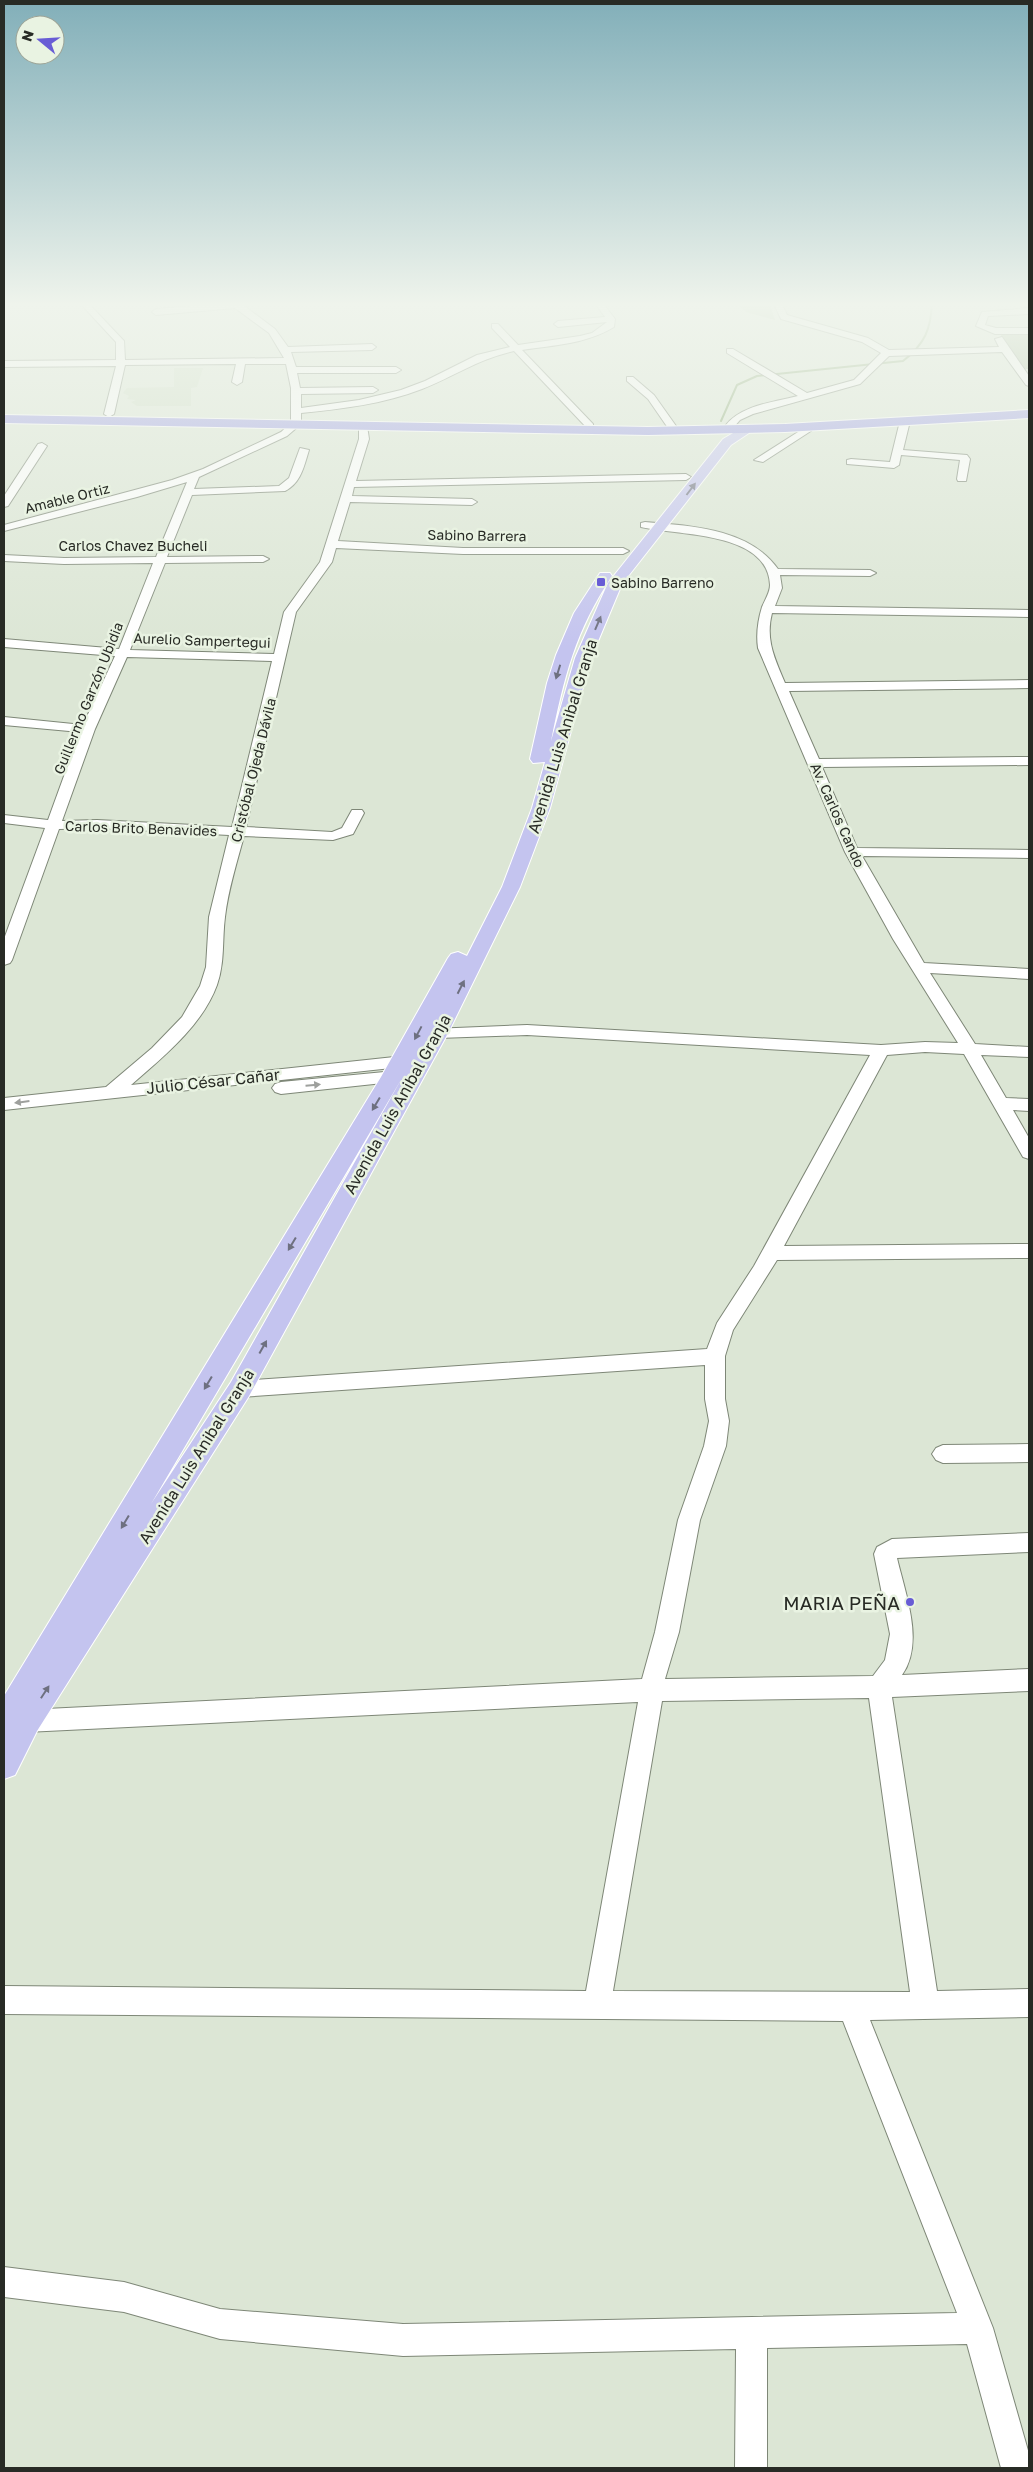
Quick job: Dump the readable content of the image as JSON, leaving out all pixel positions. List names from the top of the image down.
{
  "streets": {
    "main road": ["Avenida Luis Anibal Granja"],
    "street": [
      "Amable Ortiz",
      "Sabino Barrera",
      "Carlos Chavez Bucheli",
      "Aurelio Sampertegui",
      "Guillermo Garzón Ubidia",
      "Cristóbal Ojeda Dávila",
      "Av. Carlos Cando",
      "Carlos Brito Benavides",
      "Julio César Cañar"
    ]
  },
  "crossings": [
    ["Amable Ortiz", "Guillermo Garzón Ubidia"],
    ["Sabino Barrera", "Avenida Luis Anibal Granja"],
    ["Sabino Barrera", "Cristóbal Ojeda Dávila"],
    ["Carlos Chavez Bucheli", "Guillermo Garzón Ubidia"],
    ["Aurelio Sampertegui", "Guillermo Garzón Ubidia"],
    ["Aurelio Sampertegui", "Cristóbal Ojeda Dávila"],
    ["Guillermo Garzón Ubidia", "Carlos Brito Benavides"],
    ["Avenida Luis Anibal Granja", "Julio César Cañar"],
    ["Cristóbal Ojeda Dávila", "Carlos Brito Benavides"],
    ["Cristóbal Ojeda Dávila", "Julio César Cañar"]
  ],
  "places": {
    "transit": ["Sabino Barreno"],
    "other": ["MARIA PEÑA"]
  },
  "north": "left"
}
